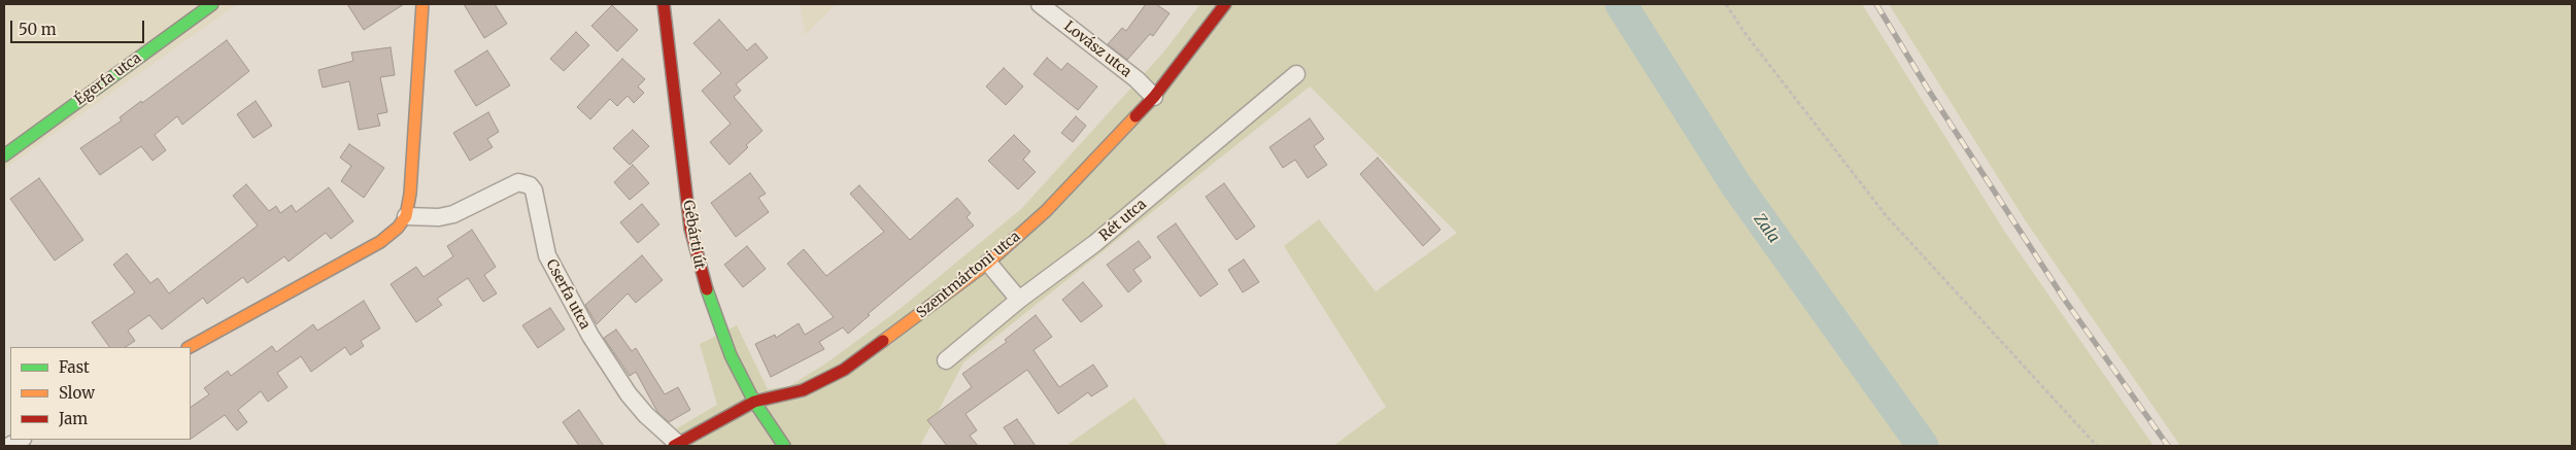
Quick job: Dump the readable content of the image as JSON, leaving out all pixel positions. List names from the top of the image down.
{
  "streets": {
    "street": [
      "Lovász utca",
      "Égerfa utca",
      "Rét utca",
      "Gébárti út",
      "Szentmártoni utca",
      "Cserfa utca"
    ]
  },
  "crossings": [
    ["Lovász utca", "Szentmártoni utca"],
    ["Gébárti út", "Szentmártoni utca"],
    ["Szentmártoni utca", "Cserfa utca"]
  ],
  "water": ["Zala"],
  "legend": ["Fast", "Slow", "Jam"],
  "scale_bar": "50 m"
}
